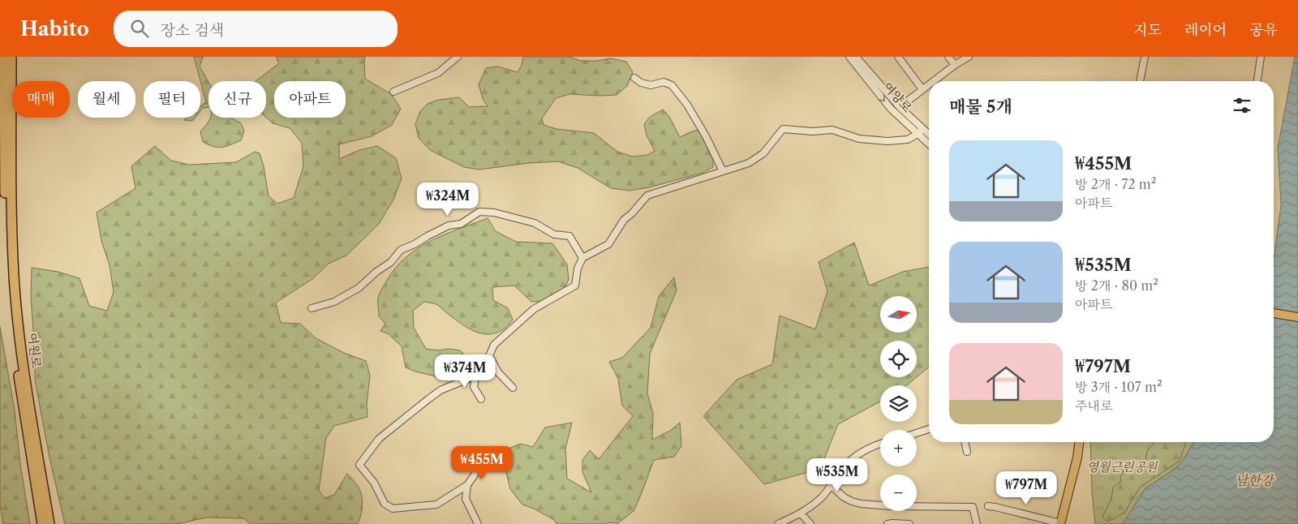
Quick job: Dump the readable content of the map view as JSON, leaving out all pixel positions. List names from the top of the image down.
{
  "streets": {
    "highway": ["여원로"],
    "street": ["여양로"]
  },
  "water": ["남한강"],
  "parks": ["영월근린공원"],
  "north": "right",
  "page": {
    "header": "Habito",
    "search": "장소 검색",
    "nav": ["지도", "레이어", "공유"],
    "chip": [
      "매매",
      "월세",
      "필터",
      "신규",
      "아파트"
    ],
    "heading": "매물 5개",
    "list": [
      {
        "name": "₩455M",
        "note": "방 2개 · 72 m² · 아파트"
      },
      {
        "name": "₩535M",
        "note": "방 2개 · 80 m² · 아파트"
      },
      {
        "name": "₩797M",
        "note": "방 3개 · 107 m² · 주내로"
      }
    ],
    "price": [
      "₩324M",
      "₩374M",
      "₩455M",
      "₩535M",
      "₩797M"
    ],
    "map_buttons": ["+", "−"]
  }
}
